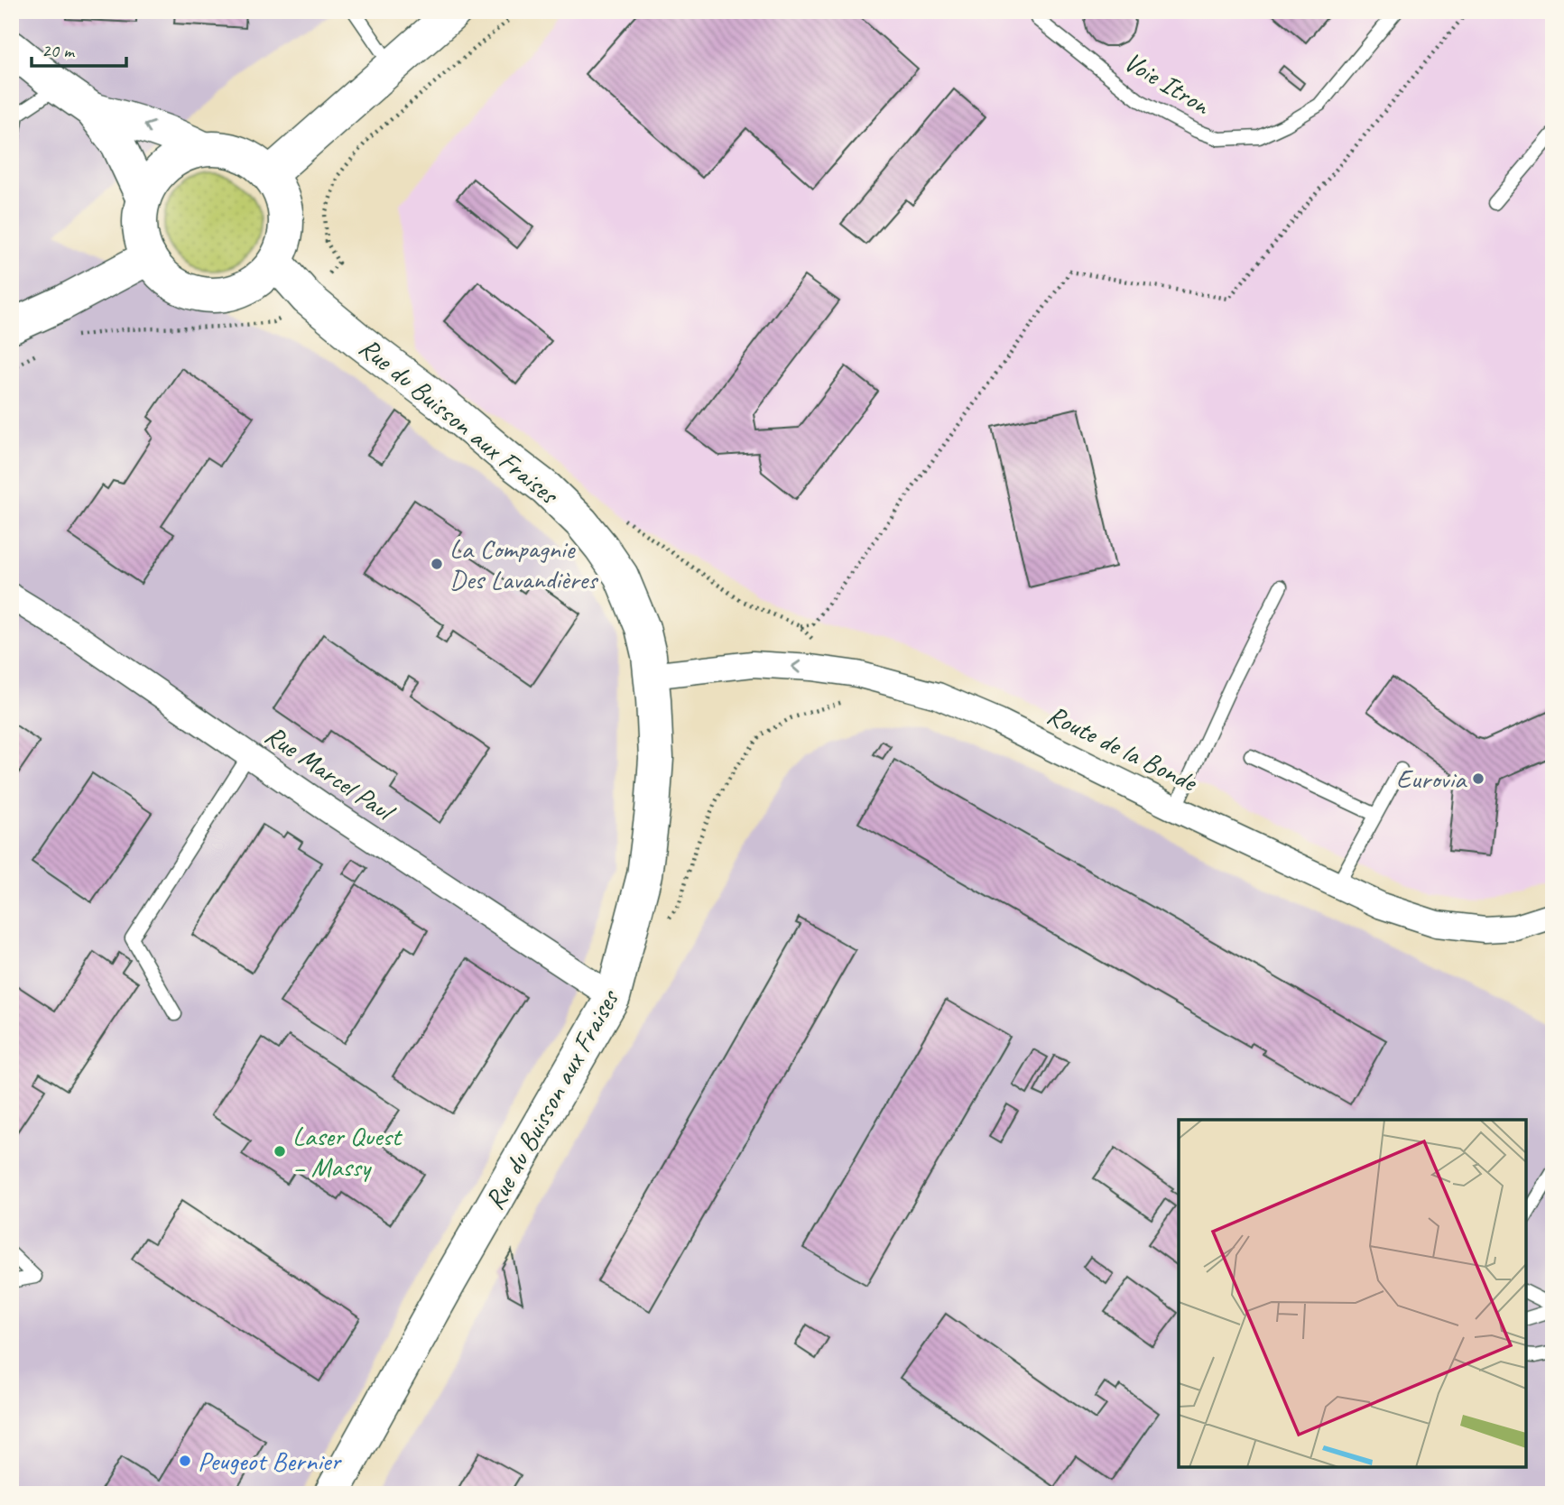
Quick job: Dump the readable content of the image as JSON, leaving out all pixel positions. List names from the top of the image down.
{
  "streets": {
    "street": ["Rue du Buisson aux Fraises", "Route de la Bonde", "Rue Marcel Paul"],
    "lane": ["Voie Itron"]
  },
  "crossings": [
    ["Rue du Buisson aux Fraises", "Route de la Bonde"],
    ["Rue du Buisson aux Fraises", "Rue Marcel Paul"]
  ],
  "one_way": ["Route de la Bonde"],
  "places": [
    "La Compagnie Des Lavandières",
    "Eurovia",
    "Laser Quest – Massy",
    "Peugeot Bernier"
  ],
  "scale_bar": "20 m"
}
